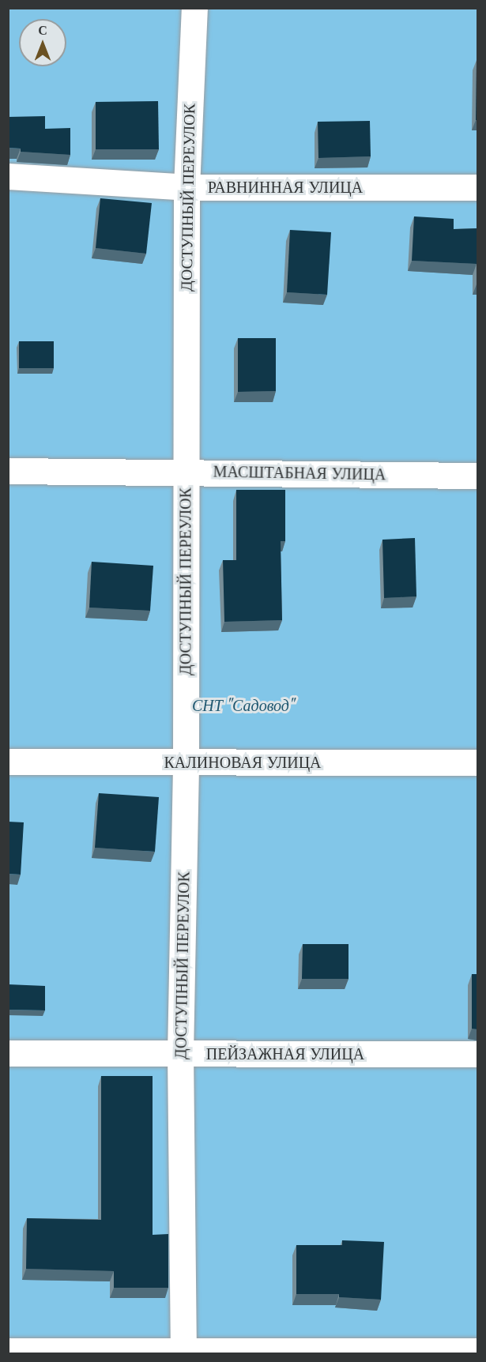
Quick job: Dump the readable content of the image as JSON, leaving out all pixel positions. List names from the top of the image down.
{
  "streets": {
    "lane": [
      "РАВНИННАЯ УЛИЦА",
      "ДОСТУПНЫЙ ПЕРЕУЛОК",
      "МАСШТАБНАЯ УЛИЦА",
      "КАЛИНОВАЯ УЛИЦА",
      "ПЕЙЗАЖНАЯ УЛИЦА"
    ]
  },
  "crossings": [
    ["РАВНИННАЯ УЛИЦА", "ДОСТУПНЫЙ ПЕРЕУЛОК"],
    ["ДОСТУПНЫЙ ПЕРЕУЛОК", "МАСШТАБНАЯ УЛИЦА"],
    ["ДОСТУПНЫЙ ПЕРЕУЛОК", "КАЛИНОВАЯ УЛИЦА"],
    ["ДОСТУПНЫЙ ПЕРЕУЛОК", "ПЕЙЗАЖНАЯ УЛИЦА"]
  ],
  "parks": ["СНТ \"Садовод\""],
  "north": "top"
}
